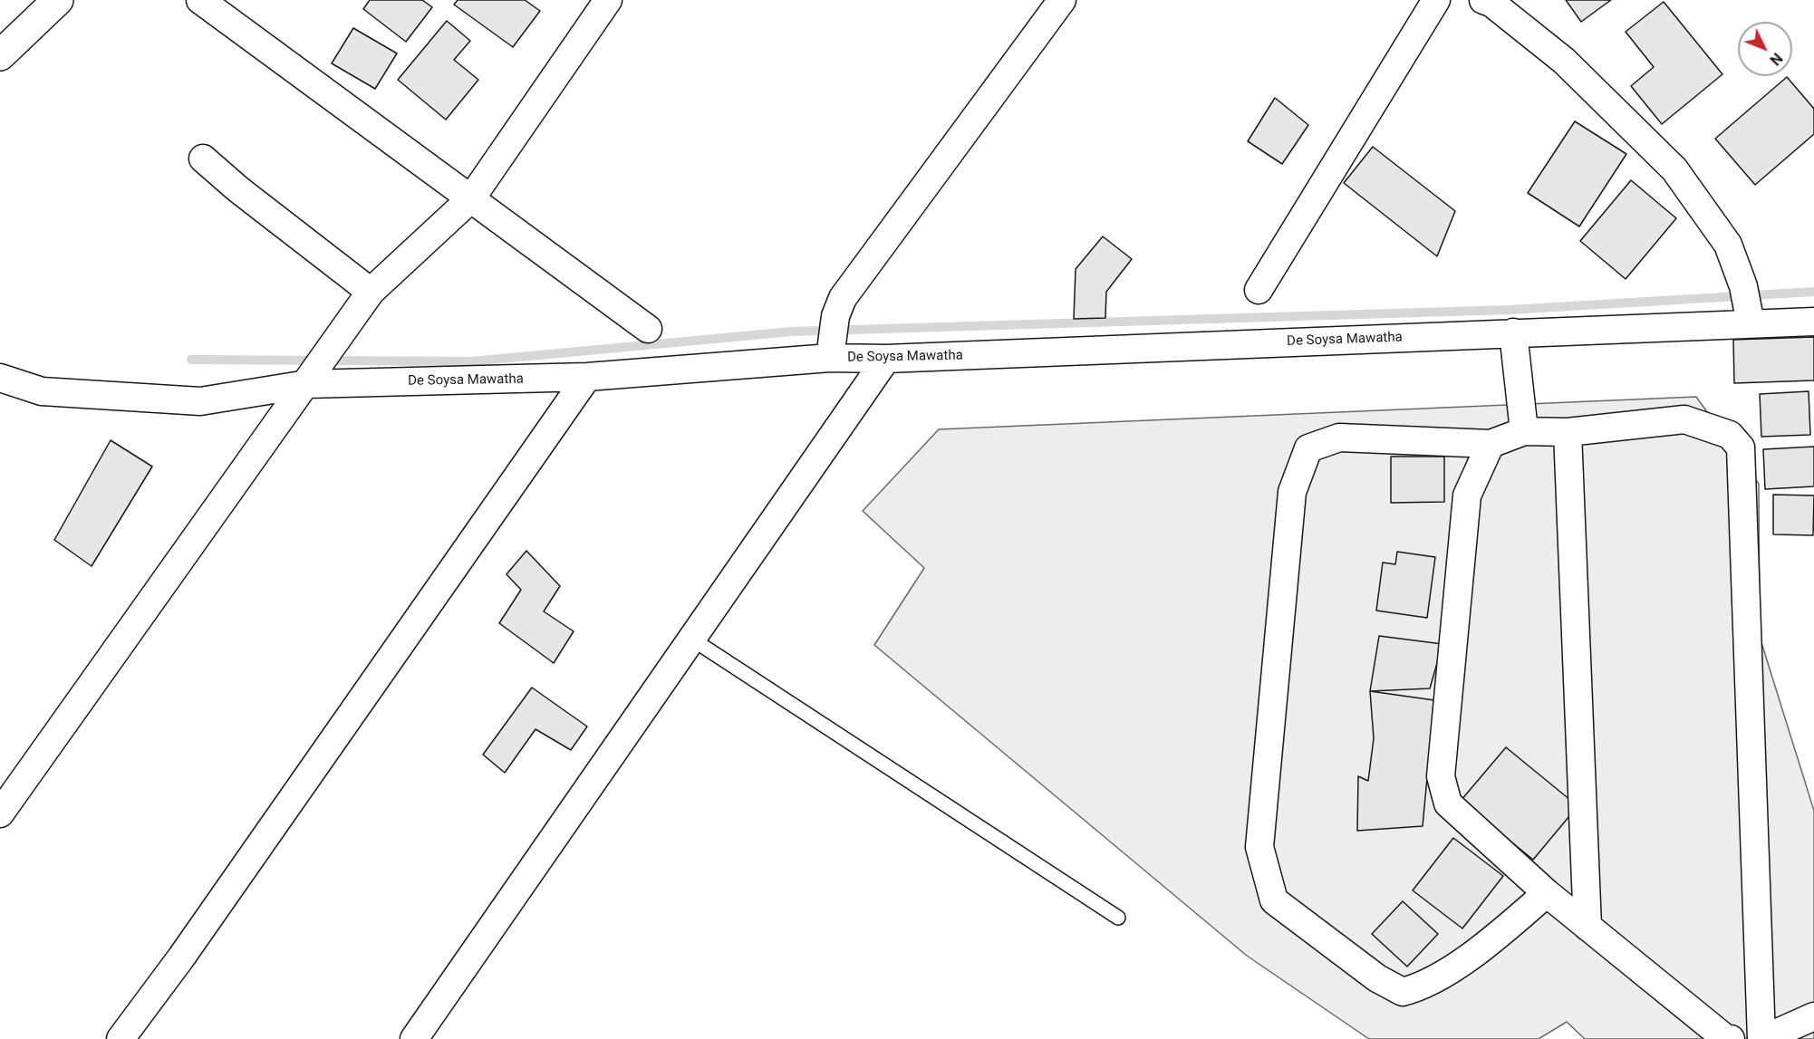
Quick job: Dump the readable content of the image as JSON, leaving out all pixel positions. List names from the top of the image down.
{
  "streets": {
    "street": ["De Soysa Mawatha"]
  },
  "north": "bottom right"
}
